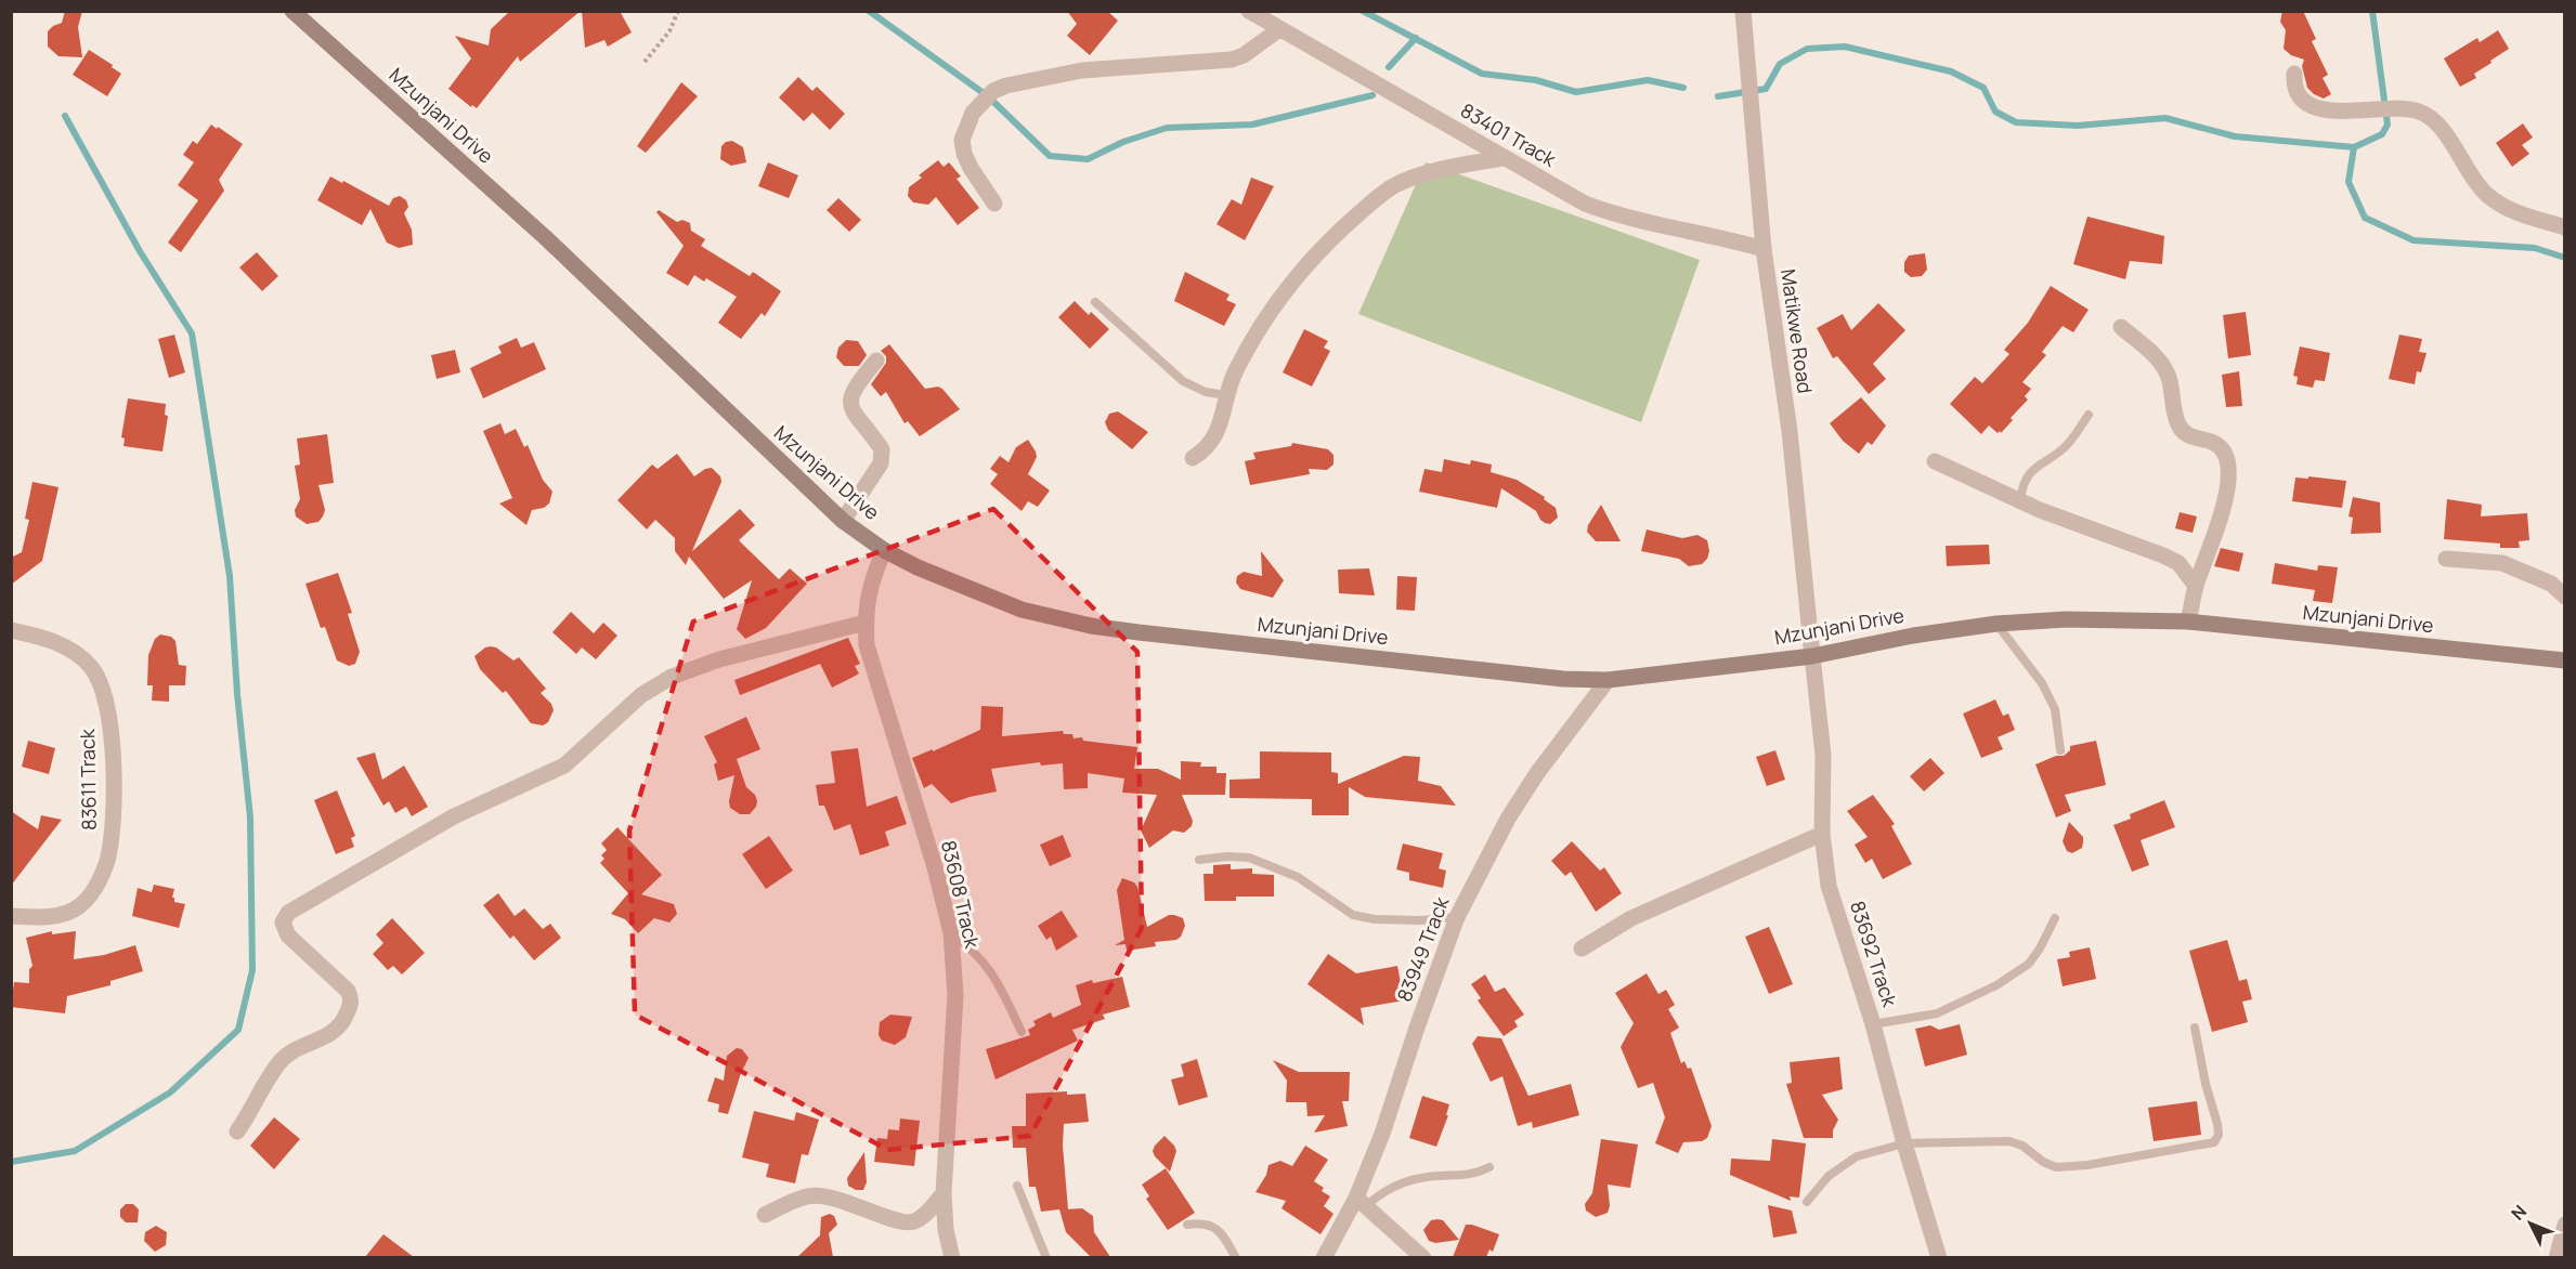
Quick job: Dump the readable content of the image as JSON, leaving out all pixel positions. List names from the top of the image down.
{
  "streets": {
    "main road": ["Mzunjani Drive"],
    "street": [
      "83401 Track",
      "Matikwe Road",
      "83611 Track",
      "83608 Track",
      "83949 Track",
      "83692 Track"
    ]
  },
  "crossings": [
    ["Mzunjani Drive", "Matikwe Road"],
    ["Mzunjani Drive", "83608 Track"],
    ["Mzunjani Drive", "83949 Track"],
    ["Mzunjani Drive", "83692 Track"],
    ["83401 Track", "Matikwe Road"],
    ["Matikwe Road", "83692 Track"]
  ],
  "north": "top left"
}
